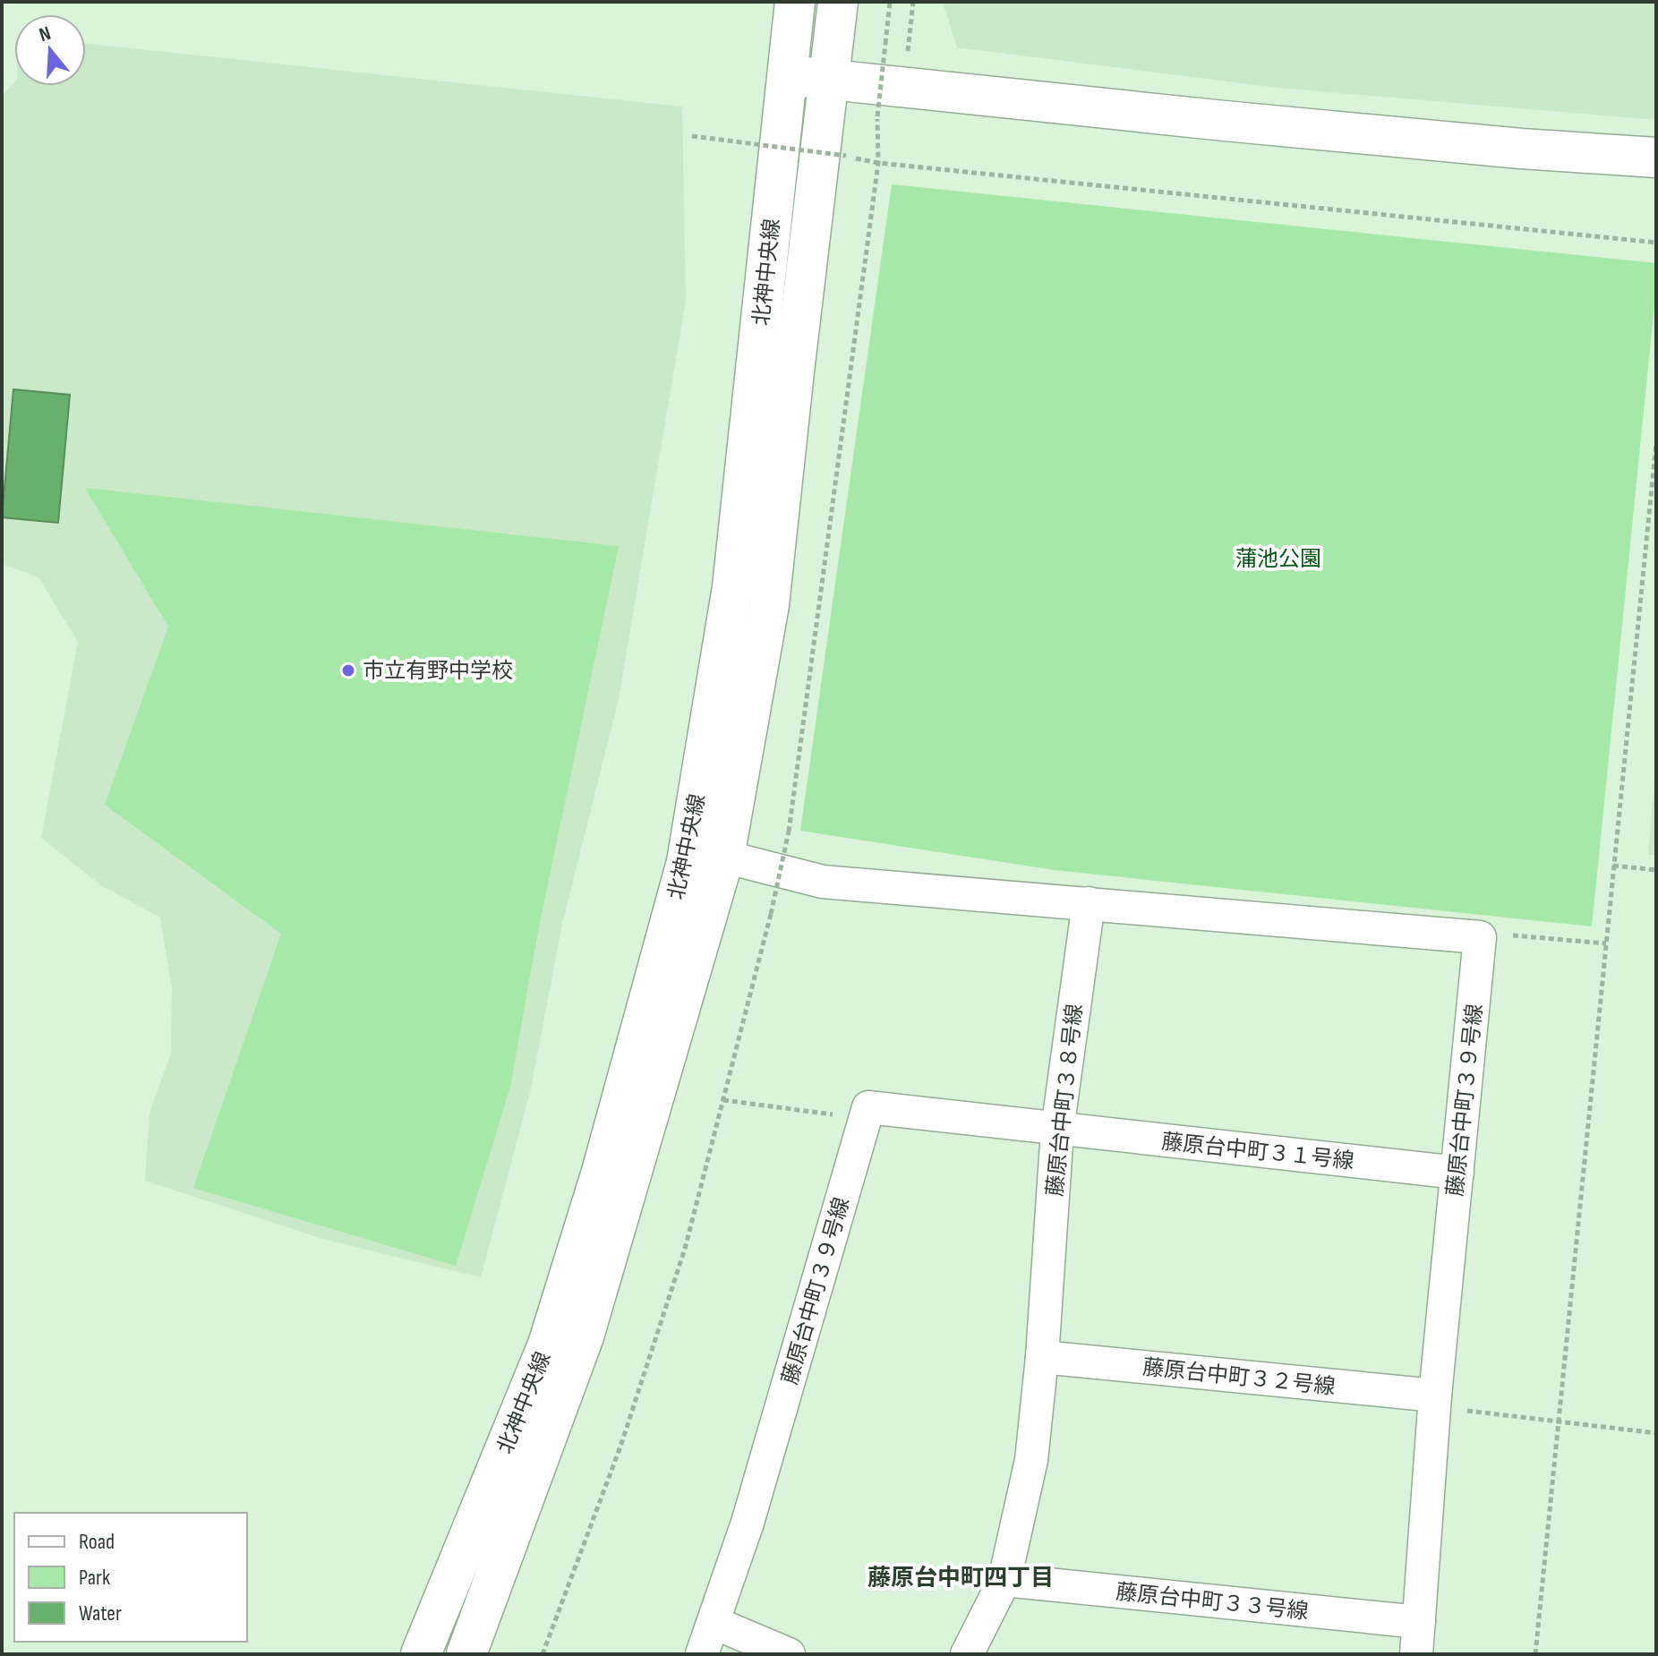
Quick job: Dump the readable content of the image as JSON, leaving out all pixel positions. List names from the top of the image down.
{
  "streets": {
    "street": [
      "北神中央線",
      "藤原台中町３８号線",
      "藤原台中町３９号線",
      "藤原台中町３１号線",
      "藤原台中町３２号線",
      "藤原台中町３３号線"
    ]
  },
  "crossings": [
    ["藤原台中町３８号線", "藤原台中町３１号線"],
    ["藤原台中町３８号線", "藤原台中町３２号線"],
    ["藤原台中町３８号線", "藤原台中町３３号線"],
    ["藤原台中町３９号線", "藤原台中町３１号線"],
    ["藤原台中町３９号線", "藤原台中町３２号線"],
    ["藤原台中町３９号線", "藤原台中町３３号線"]
  ],
  "districts": ["藤原台中町四丁目"],
  "parks": ["蒲池公園"],
  "places": ["市立有野中学校"],
  "legend": ["Road", "Park", "Water"],
  "north": "top"
}
